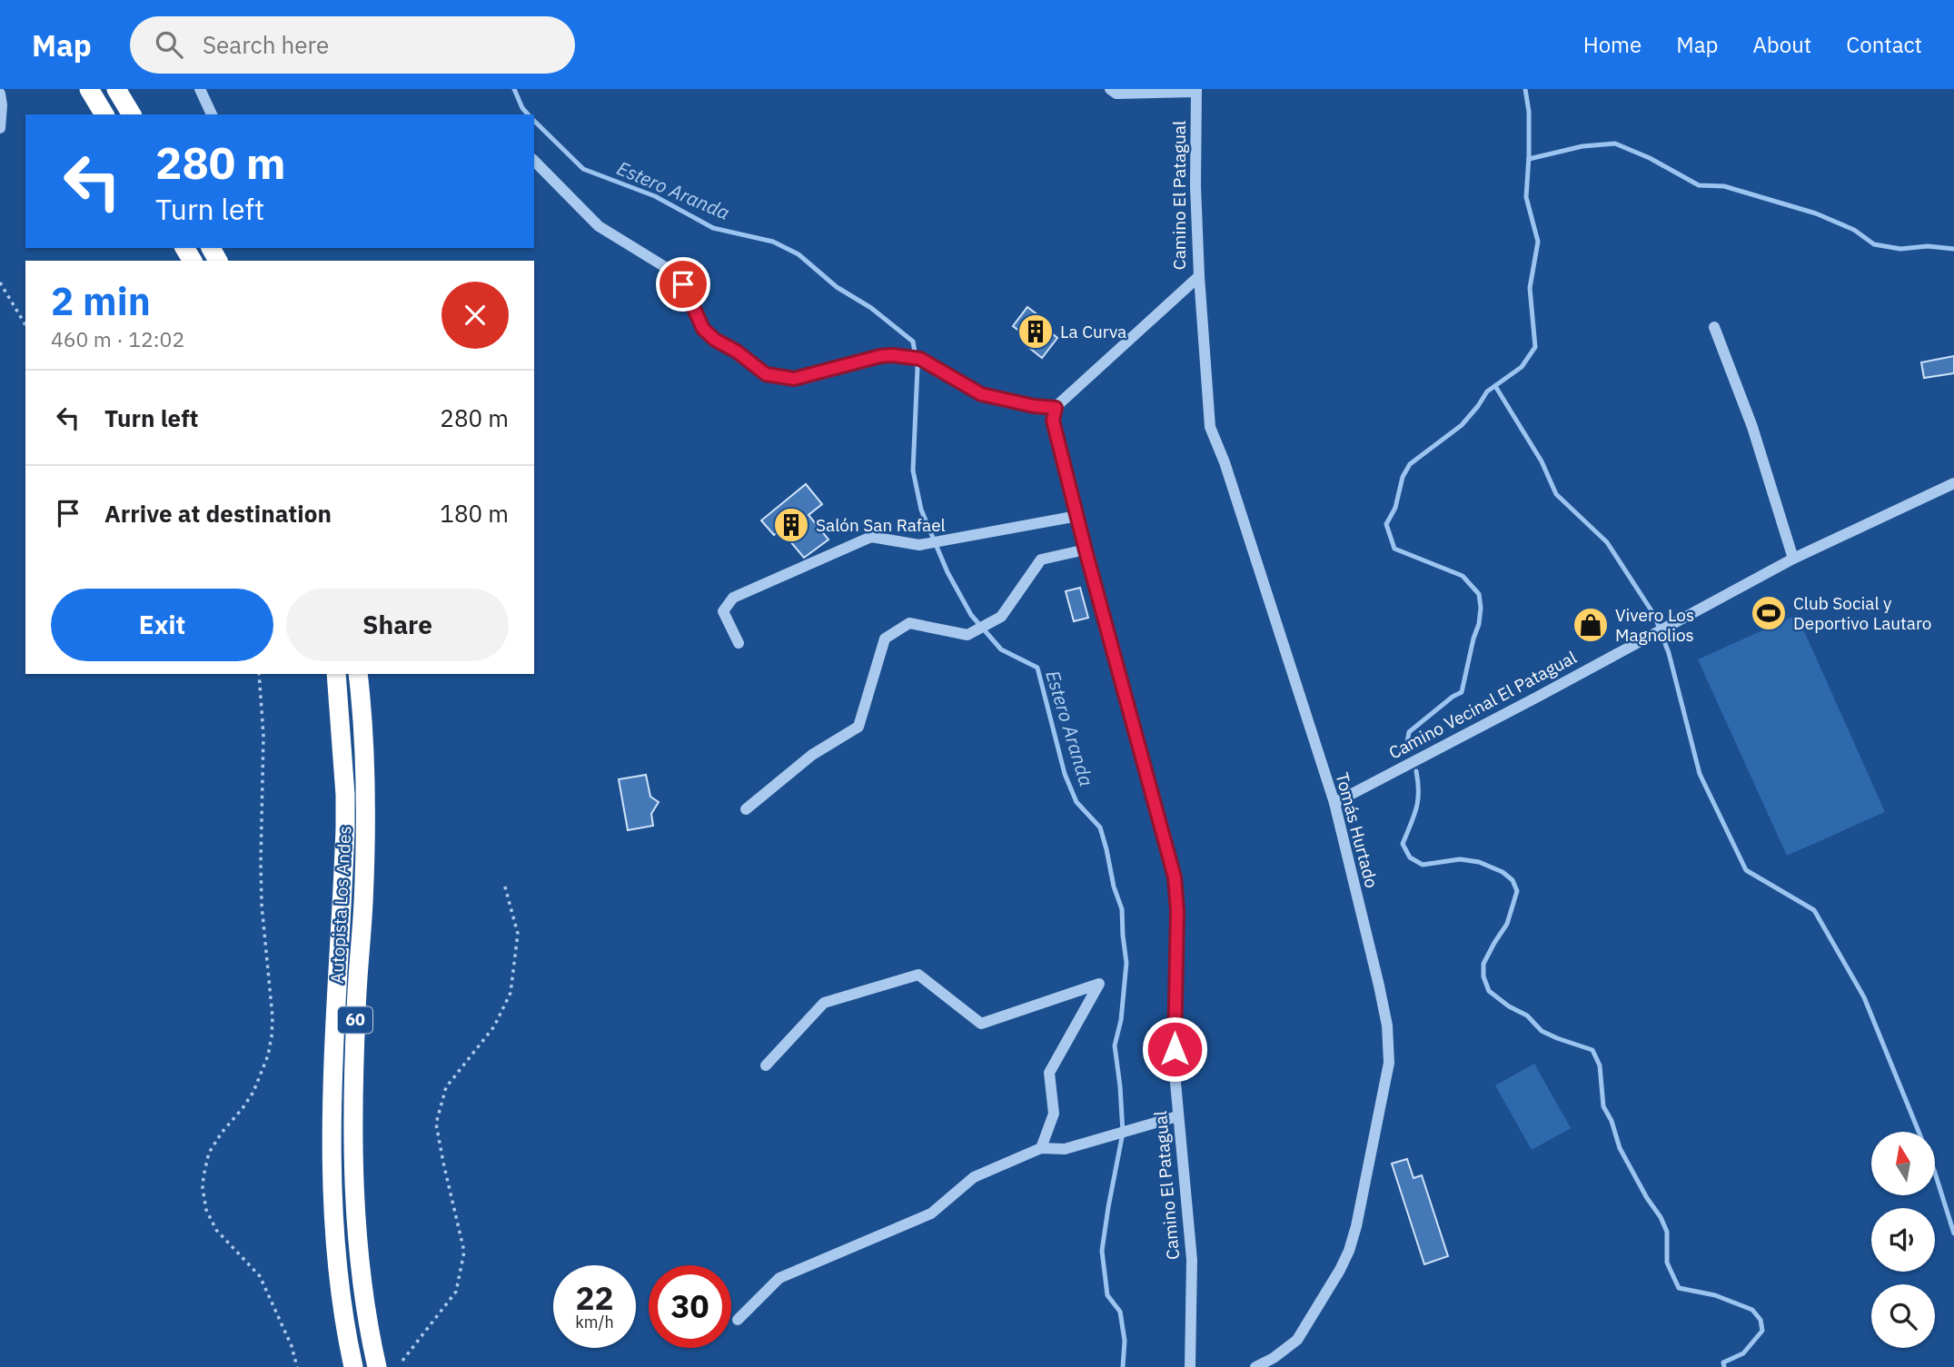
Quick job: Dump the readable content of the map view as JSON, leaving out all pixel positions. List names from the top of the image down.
{
  "streets": {
    "highway": ["Autopista Los Andes", "60"],
    "street": ["Camino El Patagual", "Camino Vecinal El Patagual", "Tomás Hurtado"]
  },
  "crossings": [
    ["Camino El Patagual", "Tomás Hurtado"],
    ["Camino Vecinal El Patagual", "Tomás Hurtado"]
  ],
  "water": ["Estero Aranda"],
  "places": {
    "building": ["La Curva", "Salón San Rafael"],
    "sports": ["Club Social y Deportivo Lautaro"],
    "shop": ["Vivero Los Magnolios"]
  },
  "north": "top",
  "page": {
    "header": "Map",
    "search": "Search here",
    "nav": [
      "Home",
      "Map",
      "About",
      "Contact"
    ],
    "turn": ["280 m", "Turn left"],
    "heading": ["2 min", "460 m · 12:02"],
    "list": [
      {
        "name": "Turn left",
        "value": "280 m"
      },
      {
        "name": "Arrive at destination",
        "value": "180 m"
      }
    ],
    "buttons": ["Exit", "Share"],
    "speed": "22 km/h",
    "limit": "30"
  }
}
